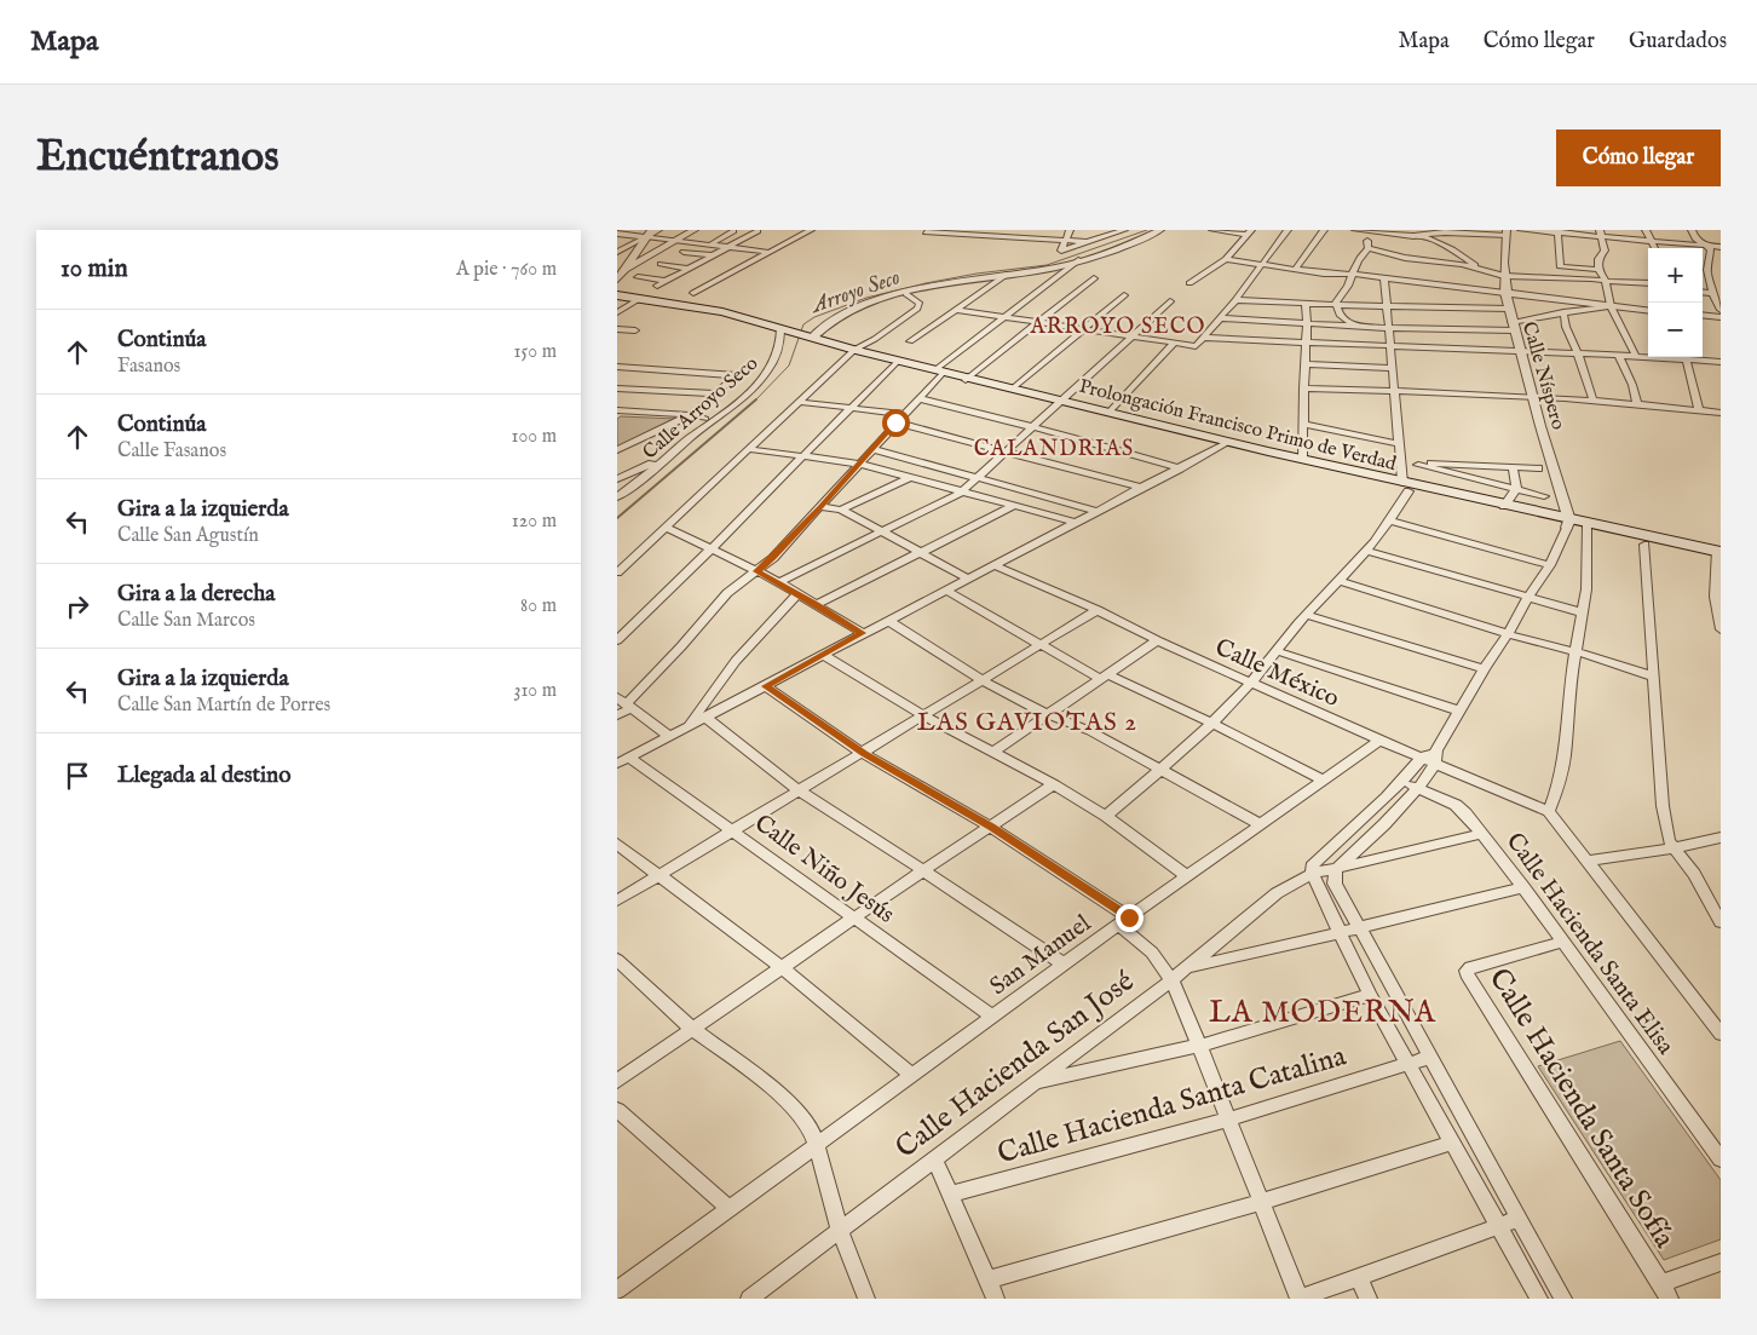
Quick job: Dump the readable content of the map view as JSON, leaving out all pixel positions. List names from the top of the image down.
{
  "streets": {
    "main road": ["Prolongación Francisco Primo de Verdad"],
    "street": [
      "Calle Níspero",
      "Calle Arroyo Seco",
      "Calle México",
      "Calle Niño Jesús",
      "Calle Hacienda Santa Elisa",
      "San Manuel",
      "Calle Hacienda San José",
      "Calle Hacienda Santa Catalina",
      "Calle Hacienda Santa Sofía"
    ]
  },
  "crossings": [
    ["Calle Níspero", "Prolongación Francisco Primo de Verdad"],
    ["Calle Arroyo Seco", "Prolongación Francisco Primo de Verdad"],
    ["Calle México", "San Manuel"],
    ["Calle México", "Calle Hacienda San José"],
    ["Calle Niño Jesús", "San Manuel"],
    ["Calle Hacienda Santa Elisa", "Calle Hacienda San José"],
    ["Calle Hacienda Santa Elisa", "Calle Hacienda Santa Sofía"]
  ],
  "districts": [
    "ARROYO SECO",
    "CALANDRIAS",
    "LAS GAVIOTAS 2",
    "LA MODERNA"
  ],
  "water": ["Arroyo Seco"],
  "page": {
    "header": "Mapa",
    "nav": ["Mapa", "Cómo llegar", "Guardados"],
    "buttons": "Cómo llegar",
    "title": "Encuéntranos",
    "heading": ["10 min", "A pie · 760 m"],
    "map_buttons": ["+", "−"],
    "list": [
      ["Continúa", "Fasanos", "150 m"],
      ["Continúa", "Calle Fasanos", "100 m"],
      ["Gira a la izquierda", "Calle San Agustín", "120 m"],
      ["Gira a la derecha", "Calle San Marcos", "80 m"],
      ["Gira a la izquierda", "Calle San Martín de Porres", "310 m"],
      "Llegada al destino"
    ]
  }
}
